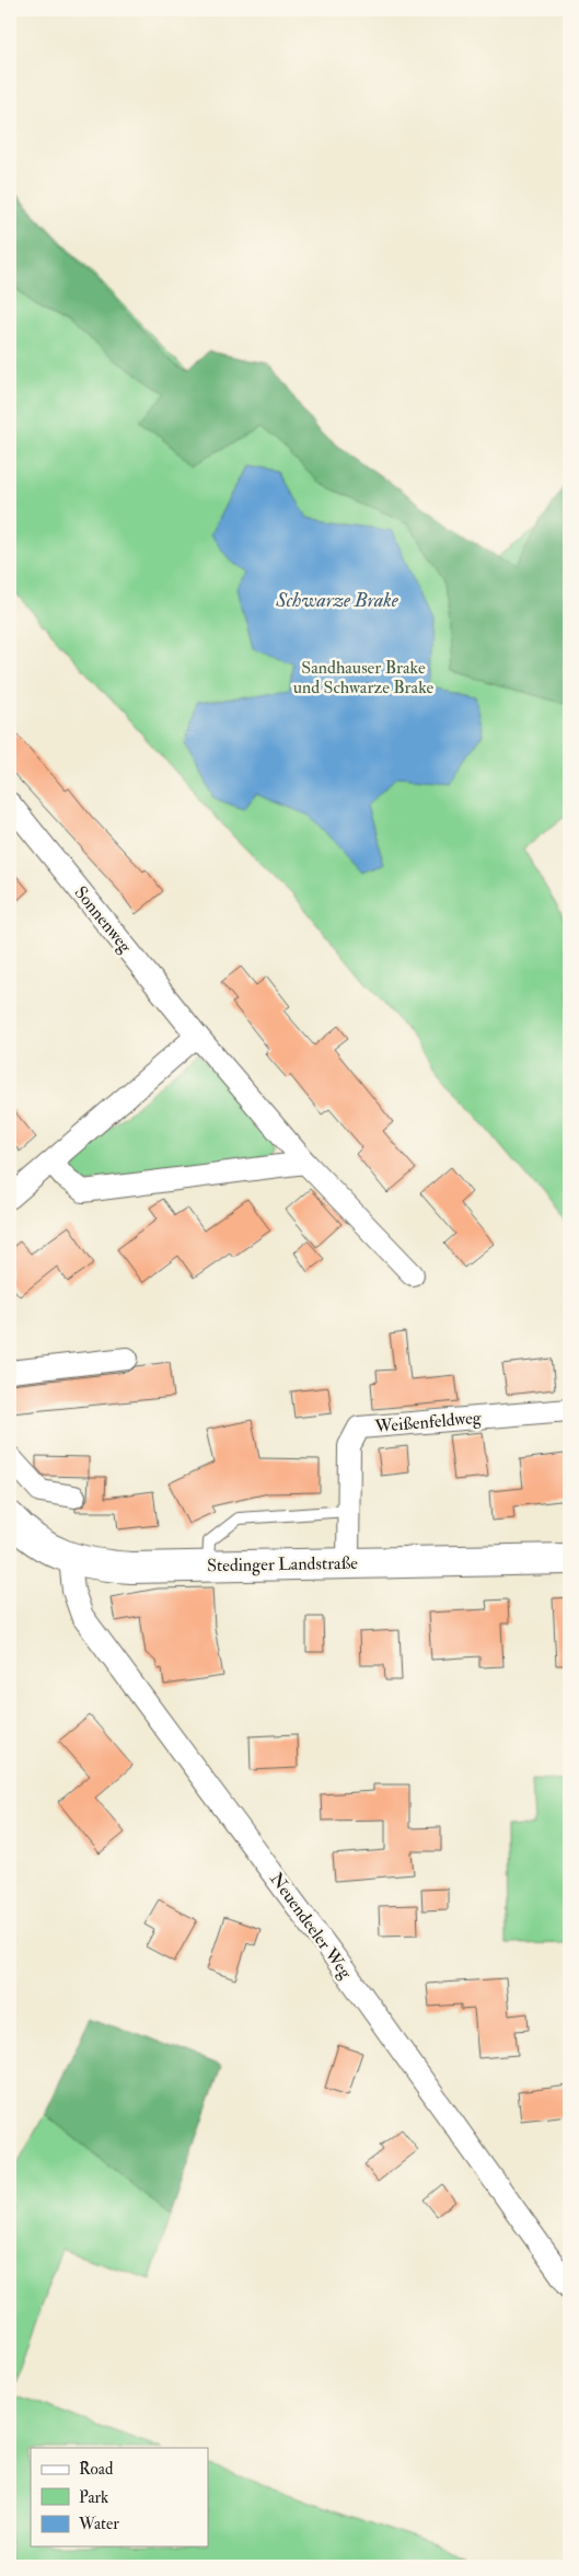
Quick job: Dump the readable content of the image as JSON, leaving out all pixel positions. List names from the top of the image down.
{
  "streets": {
    "main road": ["Stedinger Landstraße"],
    "street": ["Sonnenweg", "Weißenfeldweg", "Neuendeeler Weg"]
  },
  "crossings": [
    ["Weißenfeldweg", "Stedinger Landstraße"],
    ["Stedinger Landstraße", "Neuendeeler Weg"]
  ],
  "water": ["Schwarze Brake"],
  "parks": ["Sandhauser Brake und Schwarze Brake"],
  "legend": ["Road", "Park", "Water"]
}
